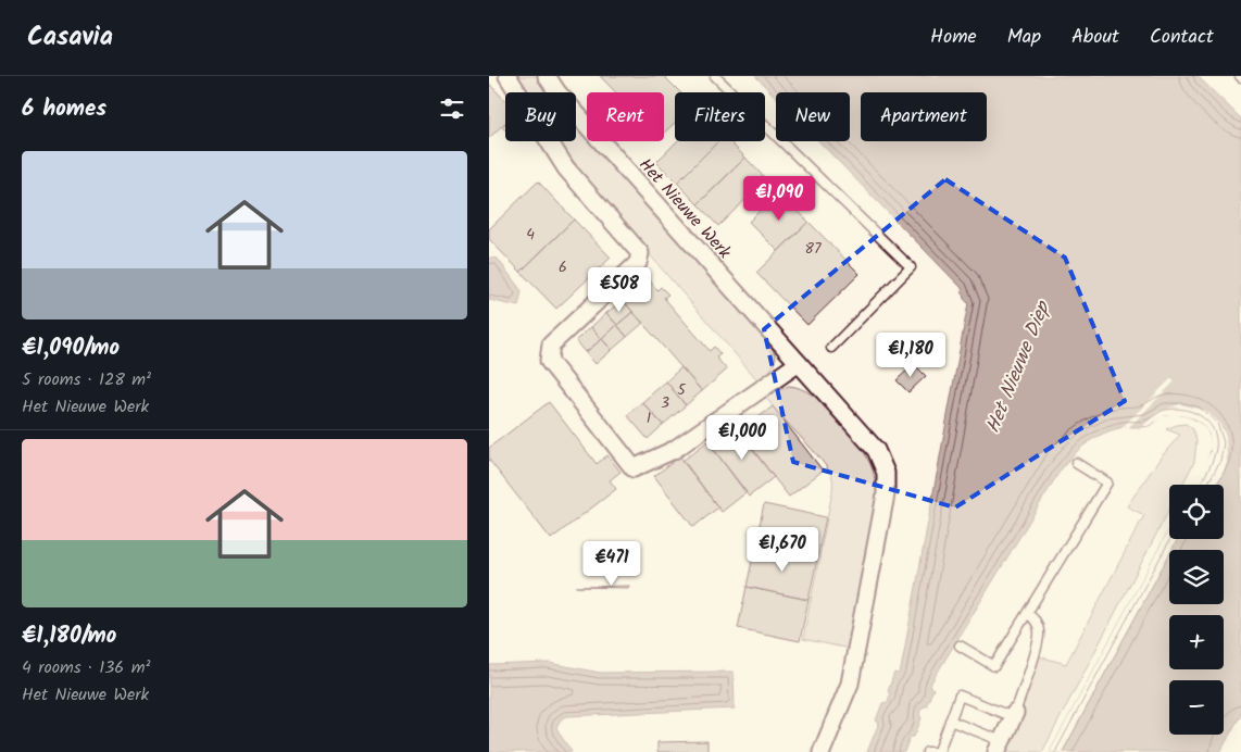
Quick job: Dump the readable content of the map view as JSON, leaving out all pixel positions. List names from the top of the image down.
{
  "streets": {
    "street": ["Het Nieuwe Werk"]
  },
  "water": ["Het Nieuwe Diep"],
  "house_numbers": [
    "4",
    "87",
    "6",
    "5",
    "3",
    "1"
  ],
  "page": {
    "header": "Casavia",
    "nav": [
      "Home",
      "Map",
      "About",
      "Contact"
    ],
    "heading": "6 homes",
    "chip": [
      "Buy",
      "Rent",
      "Filters",
      "New",
      "Apartment"
    ],
    "list": [
      {
        "name": "€1,090/mo",
        "note": "5 rooms · 128 m² · Het Nieuwe Werk"
      },
      {
        "name": "€1,180/mo",
        "note": "4 rooms · 136 m² · Het Nieuwe Werk"
      }
    ],
    "price": [
      "€1,090",
      "€508",
      "€1,180",
      "€1,000",
      "€1,670",
      "€471"
    ],
    "map_buttons": ["+", "−"]
  }
}
